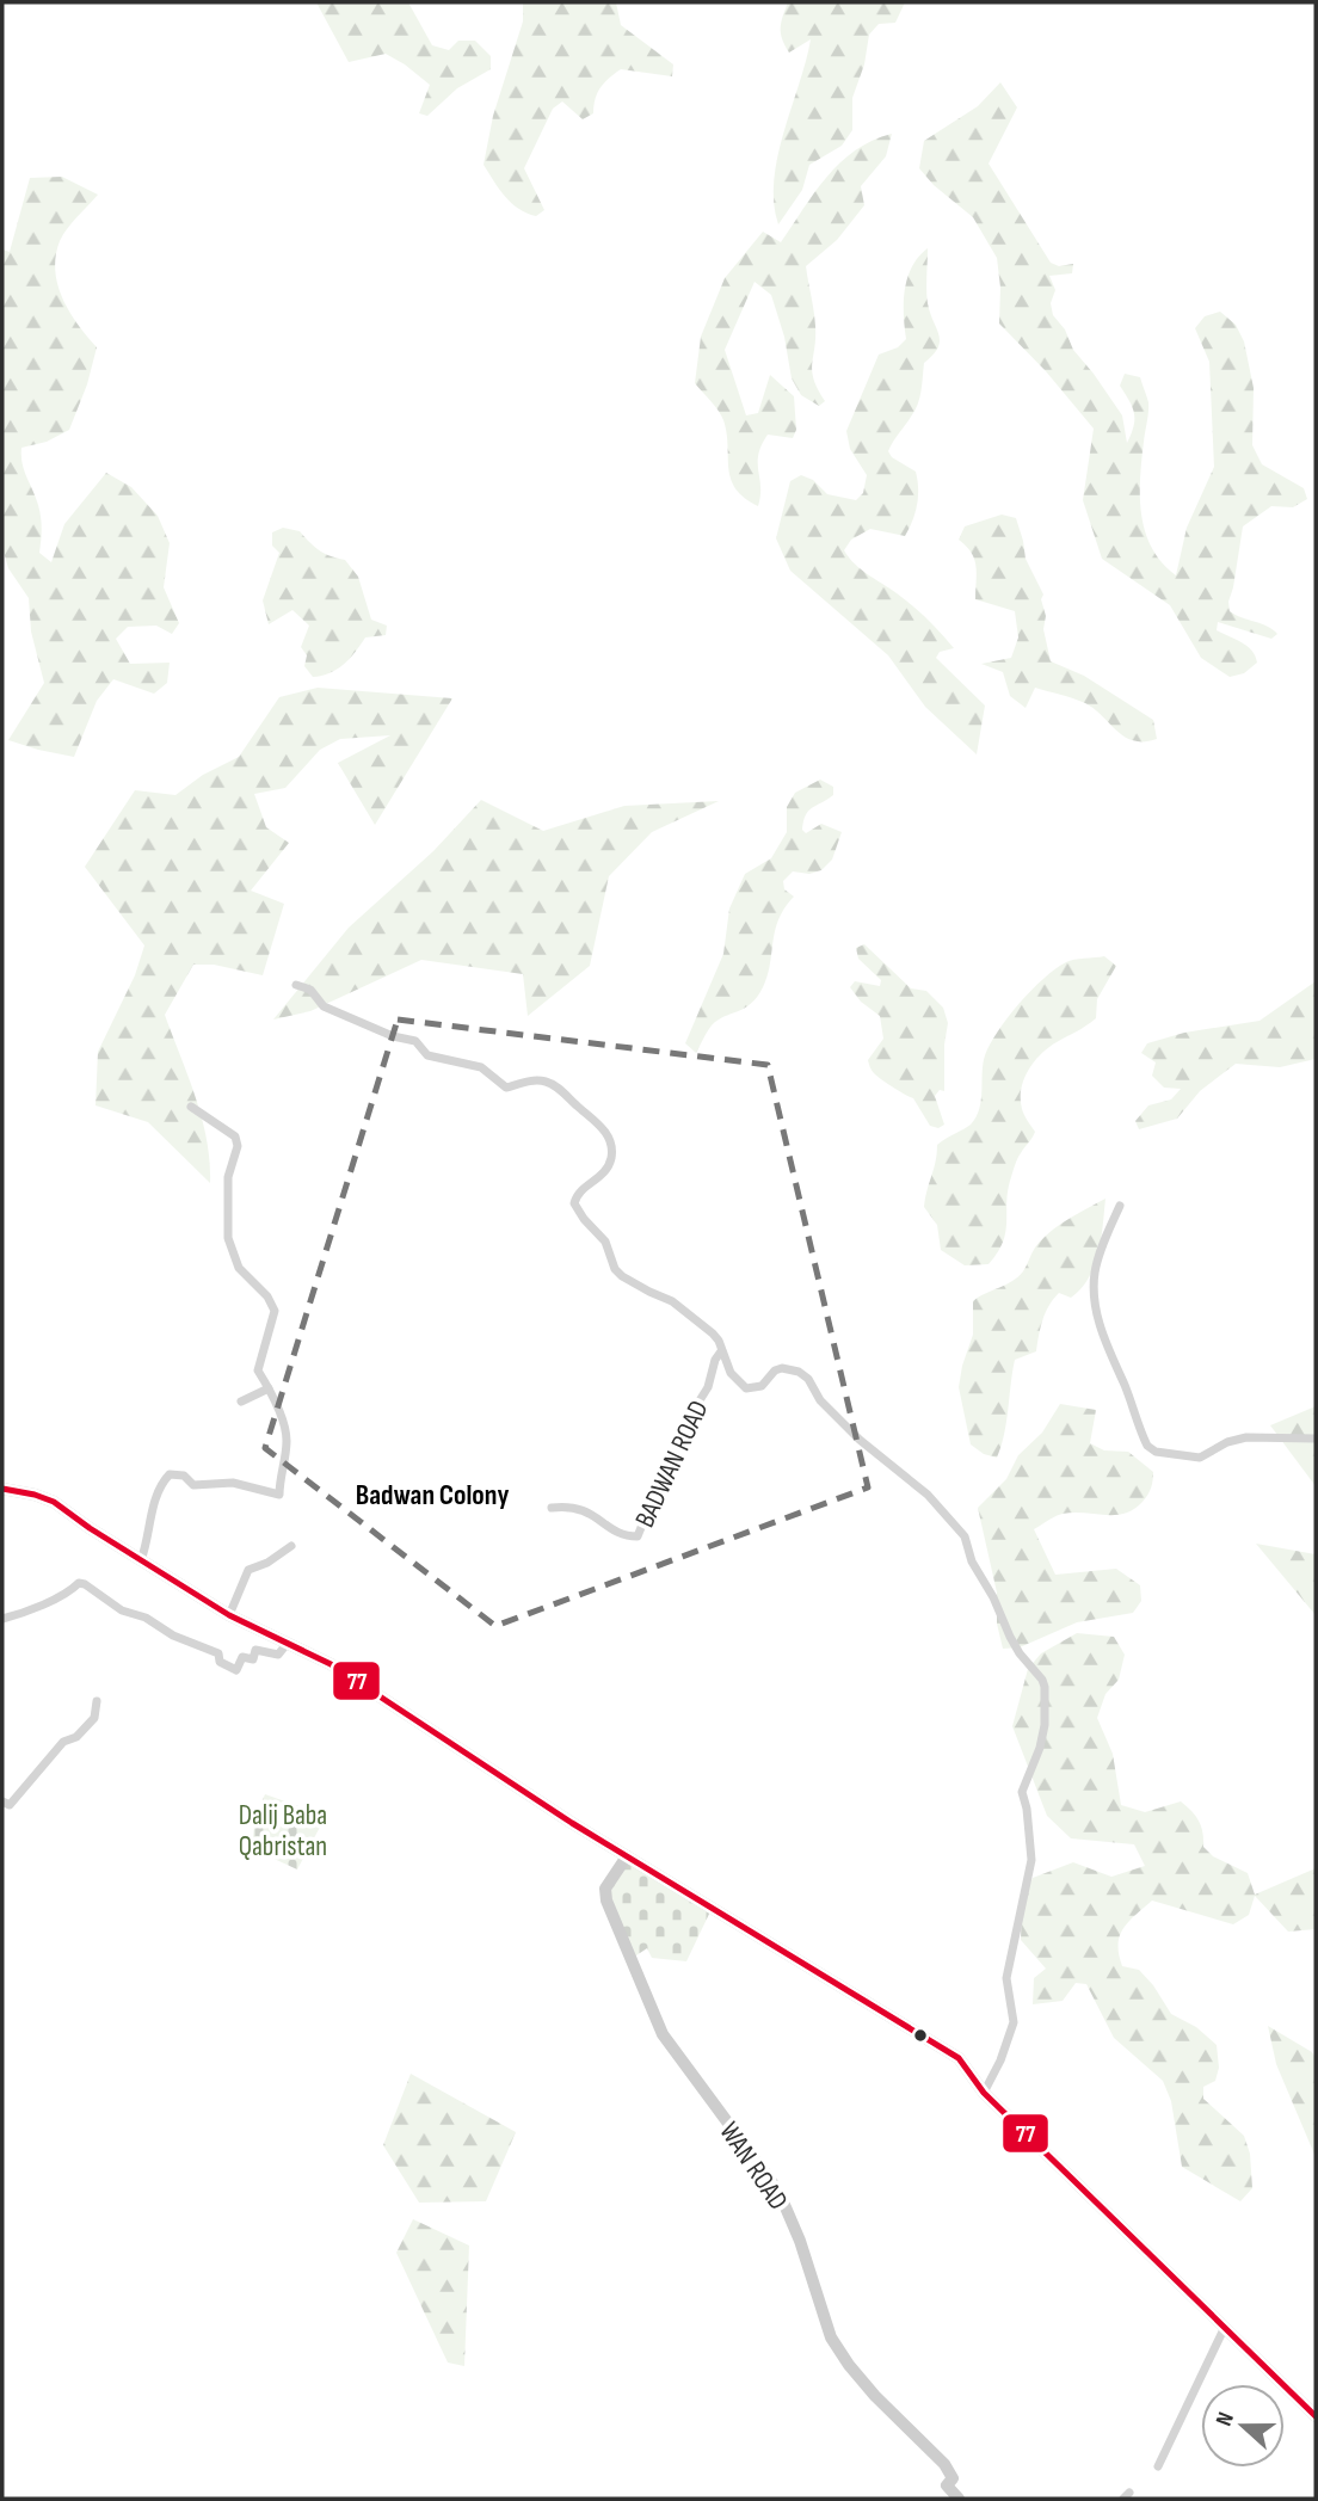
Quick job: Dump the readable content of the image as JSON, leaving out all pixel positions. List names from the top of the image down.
{
  "streets": {
    "main road": ["WAN ROAD"],
    "street": ["BADWAN ROAD"]
  },
  "districts": ["Badwan Colony"],
  "parks": ["Dalij Baba Qabristan"],
  "lines": ["transit line 77"],
  "north": "left"
}
